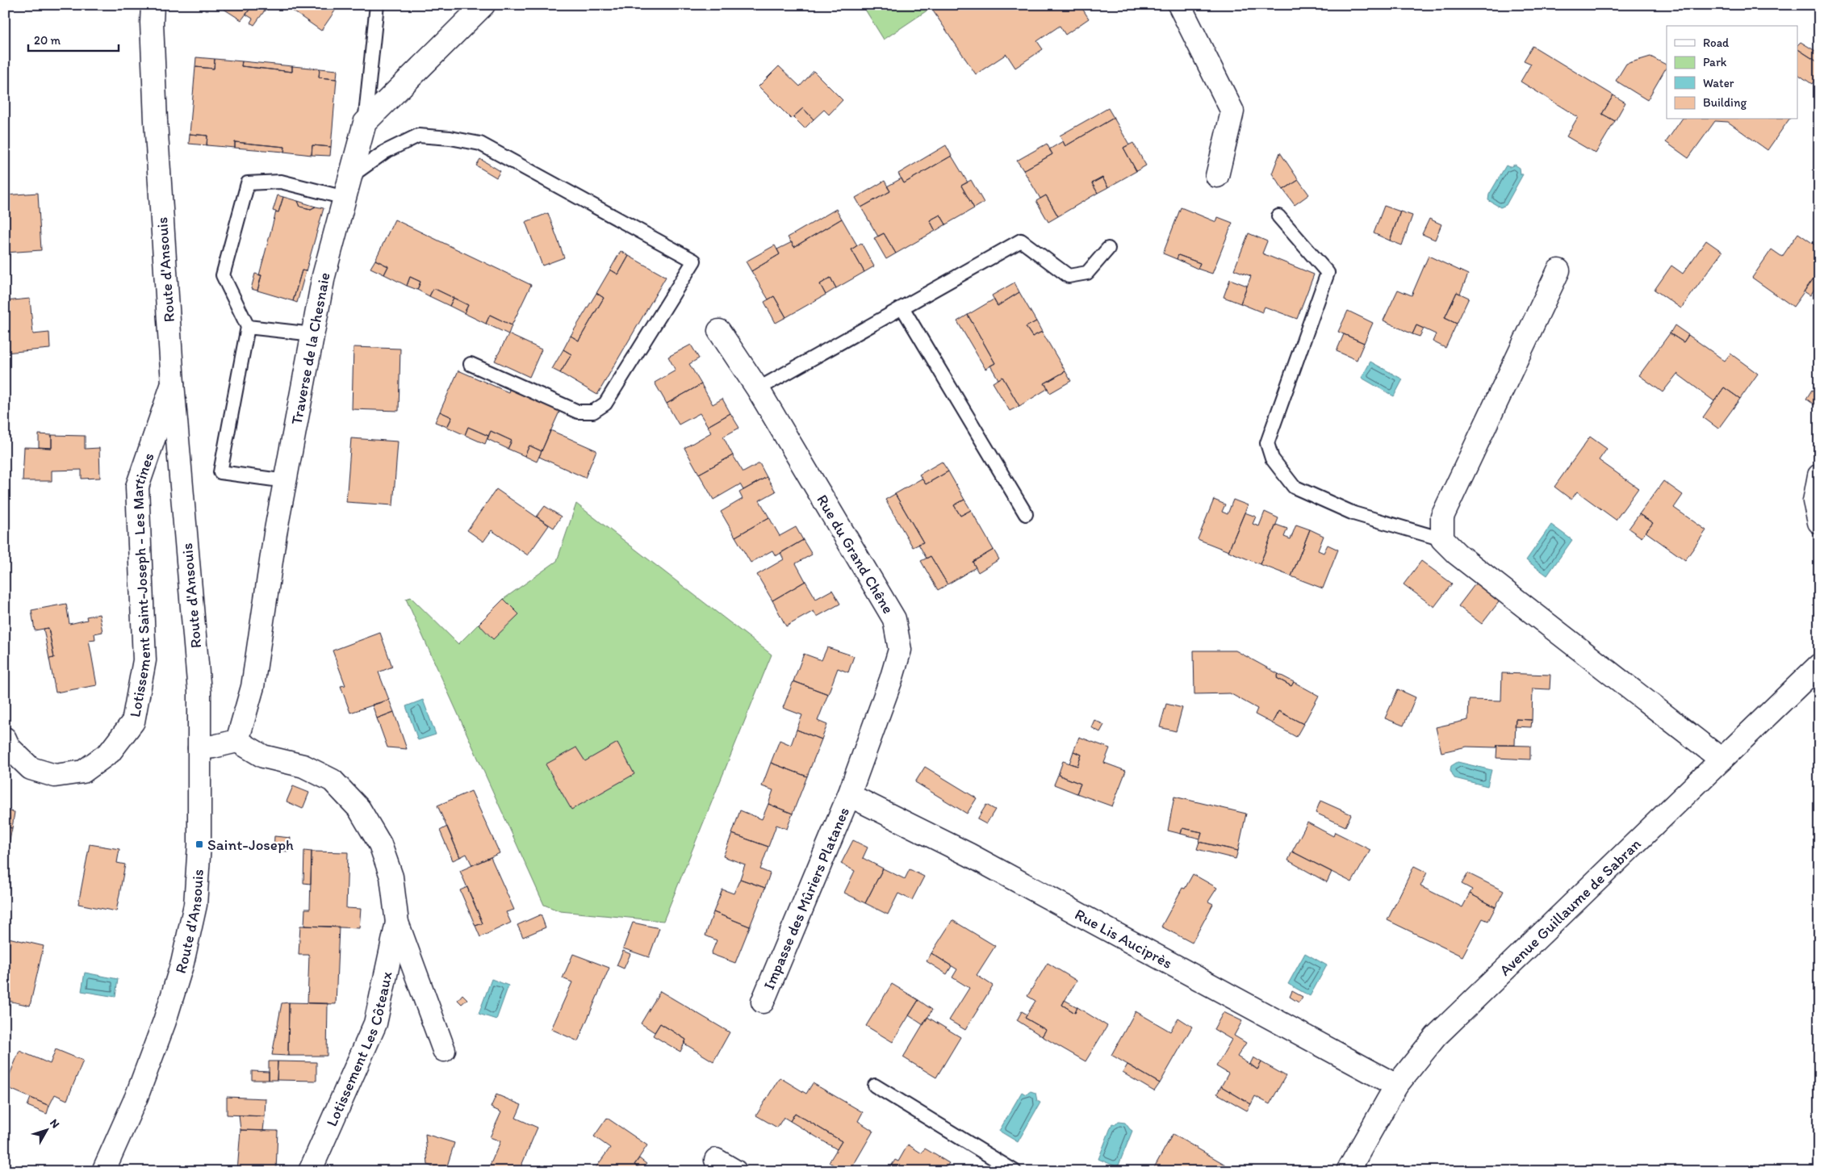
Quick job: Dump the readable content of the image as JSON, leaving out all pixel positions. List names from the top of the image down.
{
  "streets": {
    "street": [
      "Route d'Ansouis",
      "Traverse de la Chesnaie",
      "Rue du Grand Chêne",
      "Lotissement Saint-Joseph - Les Martines",
      "Impasse des Mûriers Platanes",
      "Avenue Guillaume de Sabran",
      "Rue Lis Auciprès",
      "Lotissement Les Côteaux"
    ]
  },
  "crossings": [
    ["Route d'Ansouis", "Lotissement Saint-Joseph - Les Martines"],
    ["Rue du Grand Chêne", "Impasse des Mûriers Platanes"],
    ["Rue du Grand Chêne", "Rue Lis Auciprès"],
    ["Impasse des Mûriers Platanes", "Rue Lis Auciprès"],
    ["Avenue Guillaume de Sabran", "Rue Lis Auciprès"]
  ],
  "places": {
    "transit": ["Saint-Joseph"]
  },
  "legend": [
    "Road",
    "Park",
    "Water",
    "Building"
  ],
  "scale_bar": "20 m",
  "north": "top right"
}
